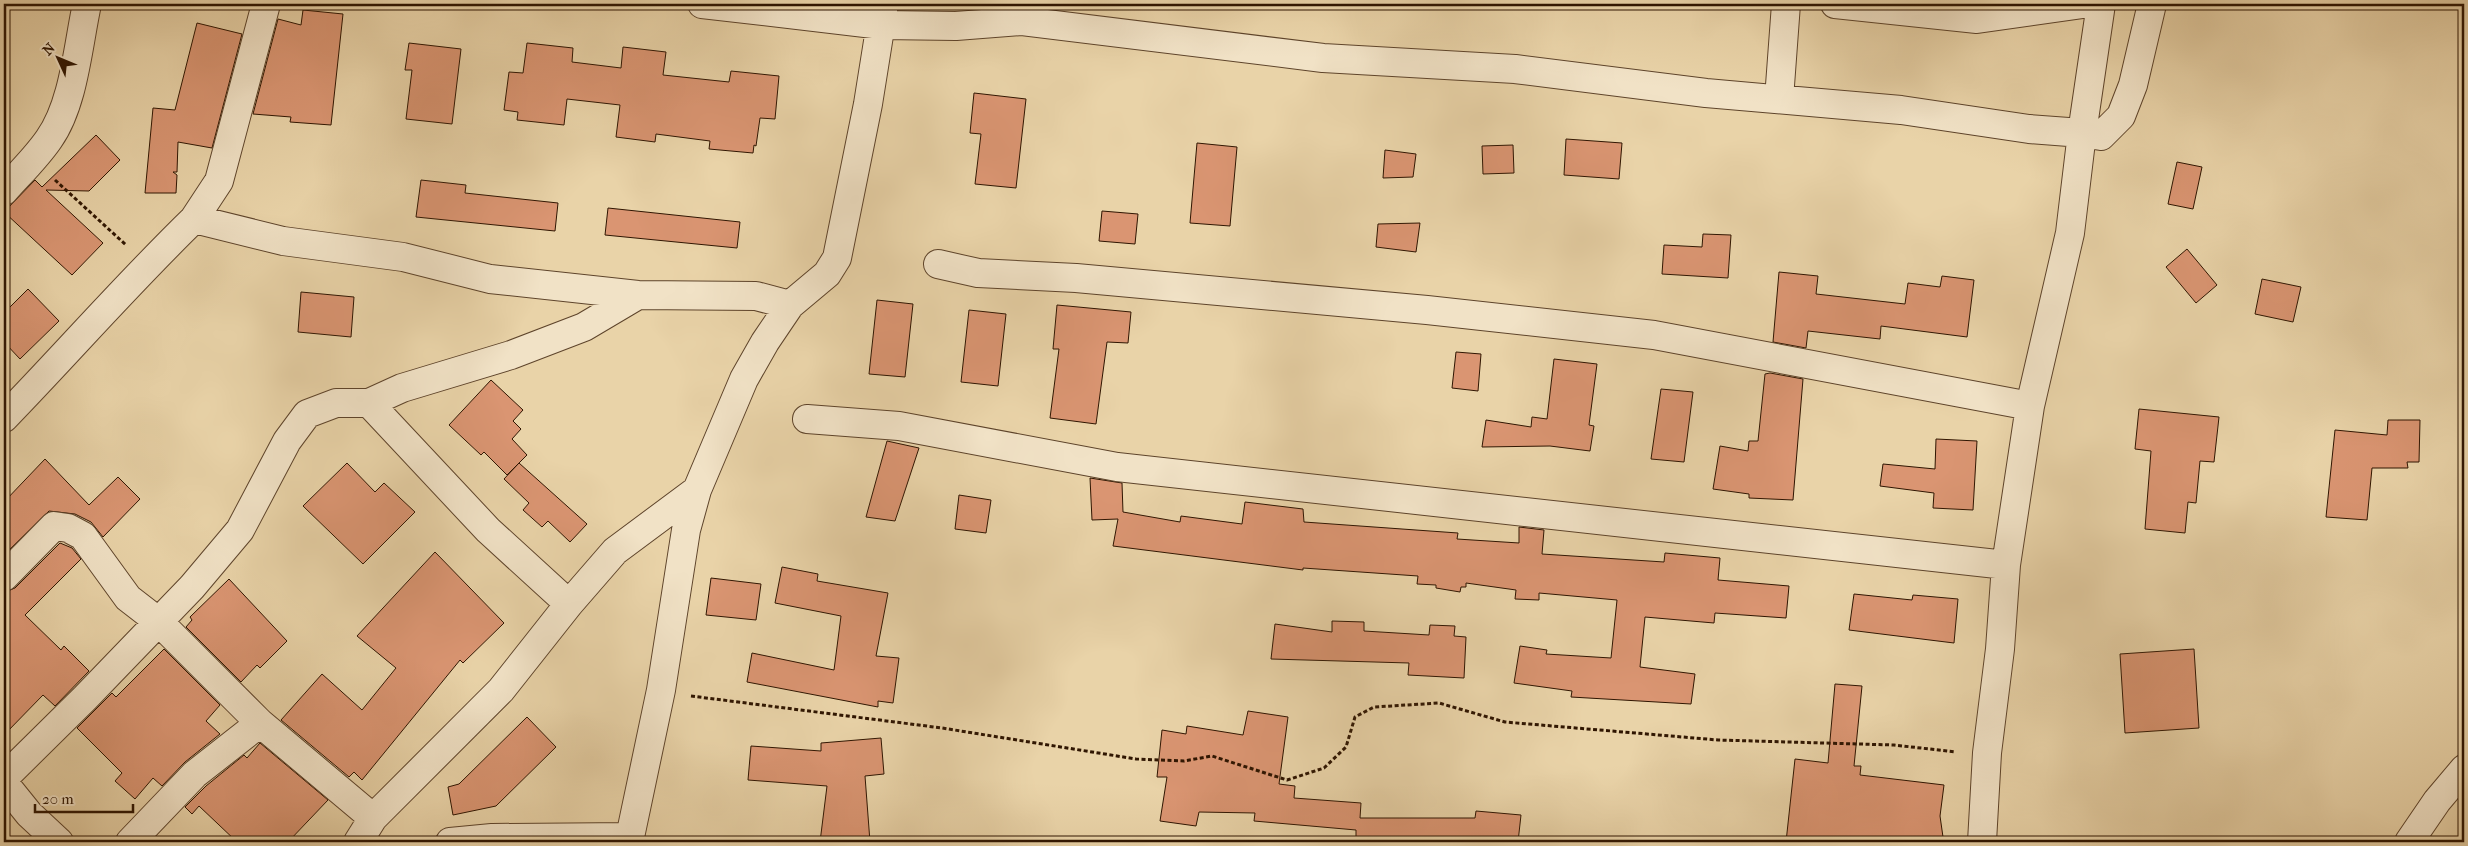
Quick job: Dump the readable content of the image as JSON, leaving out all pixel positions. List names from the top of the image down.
{
  "scale_bar": "20 m",
  "north": "top left"
}
